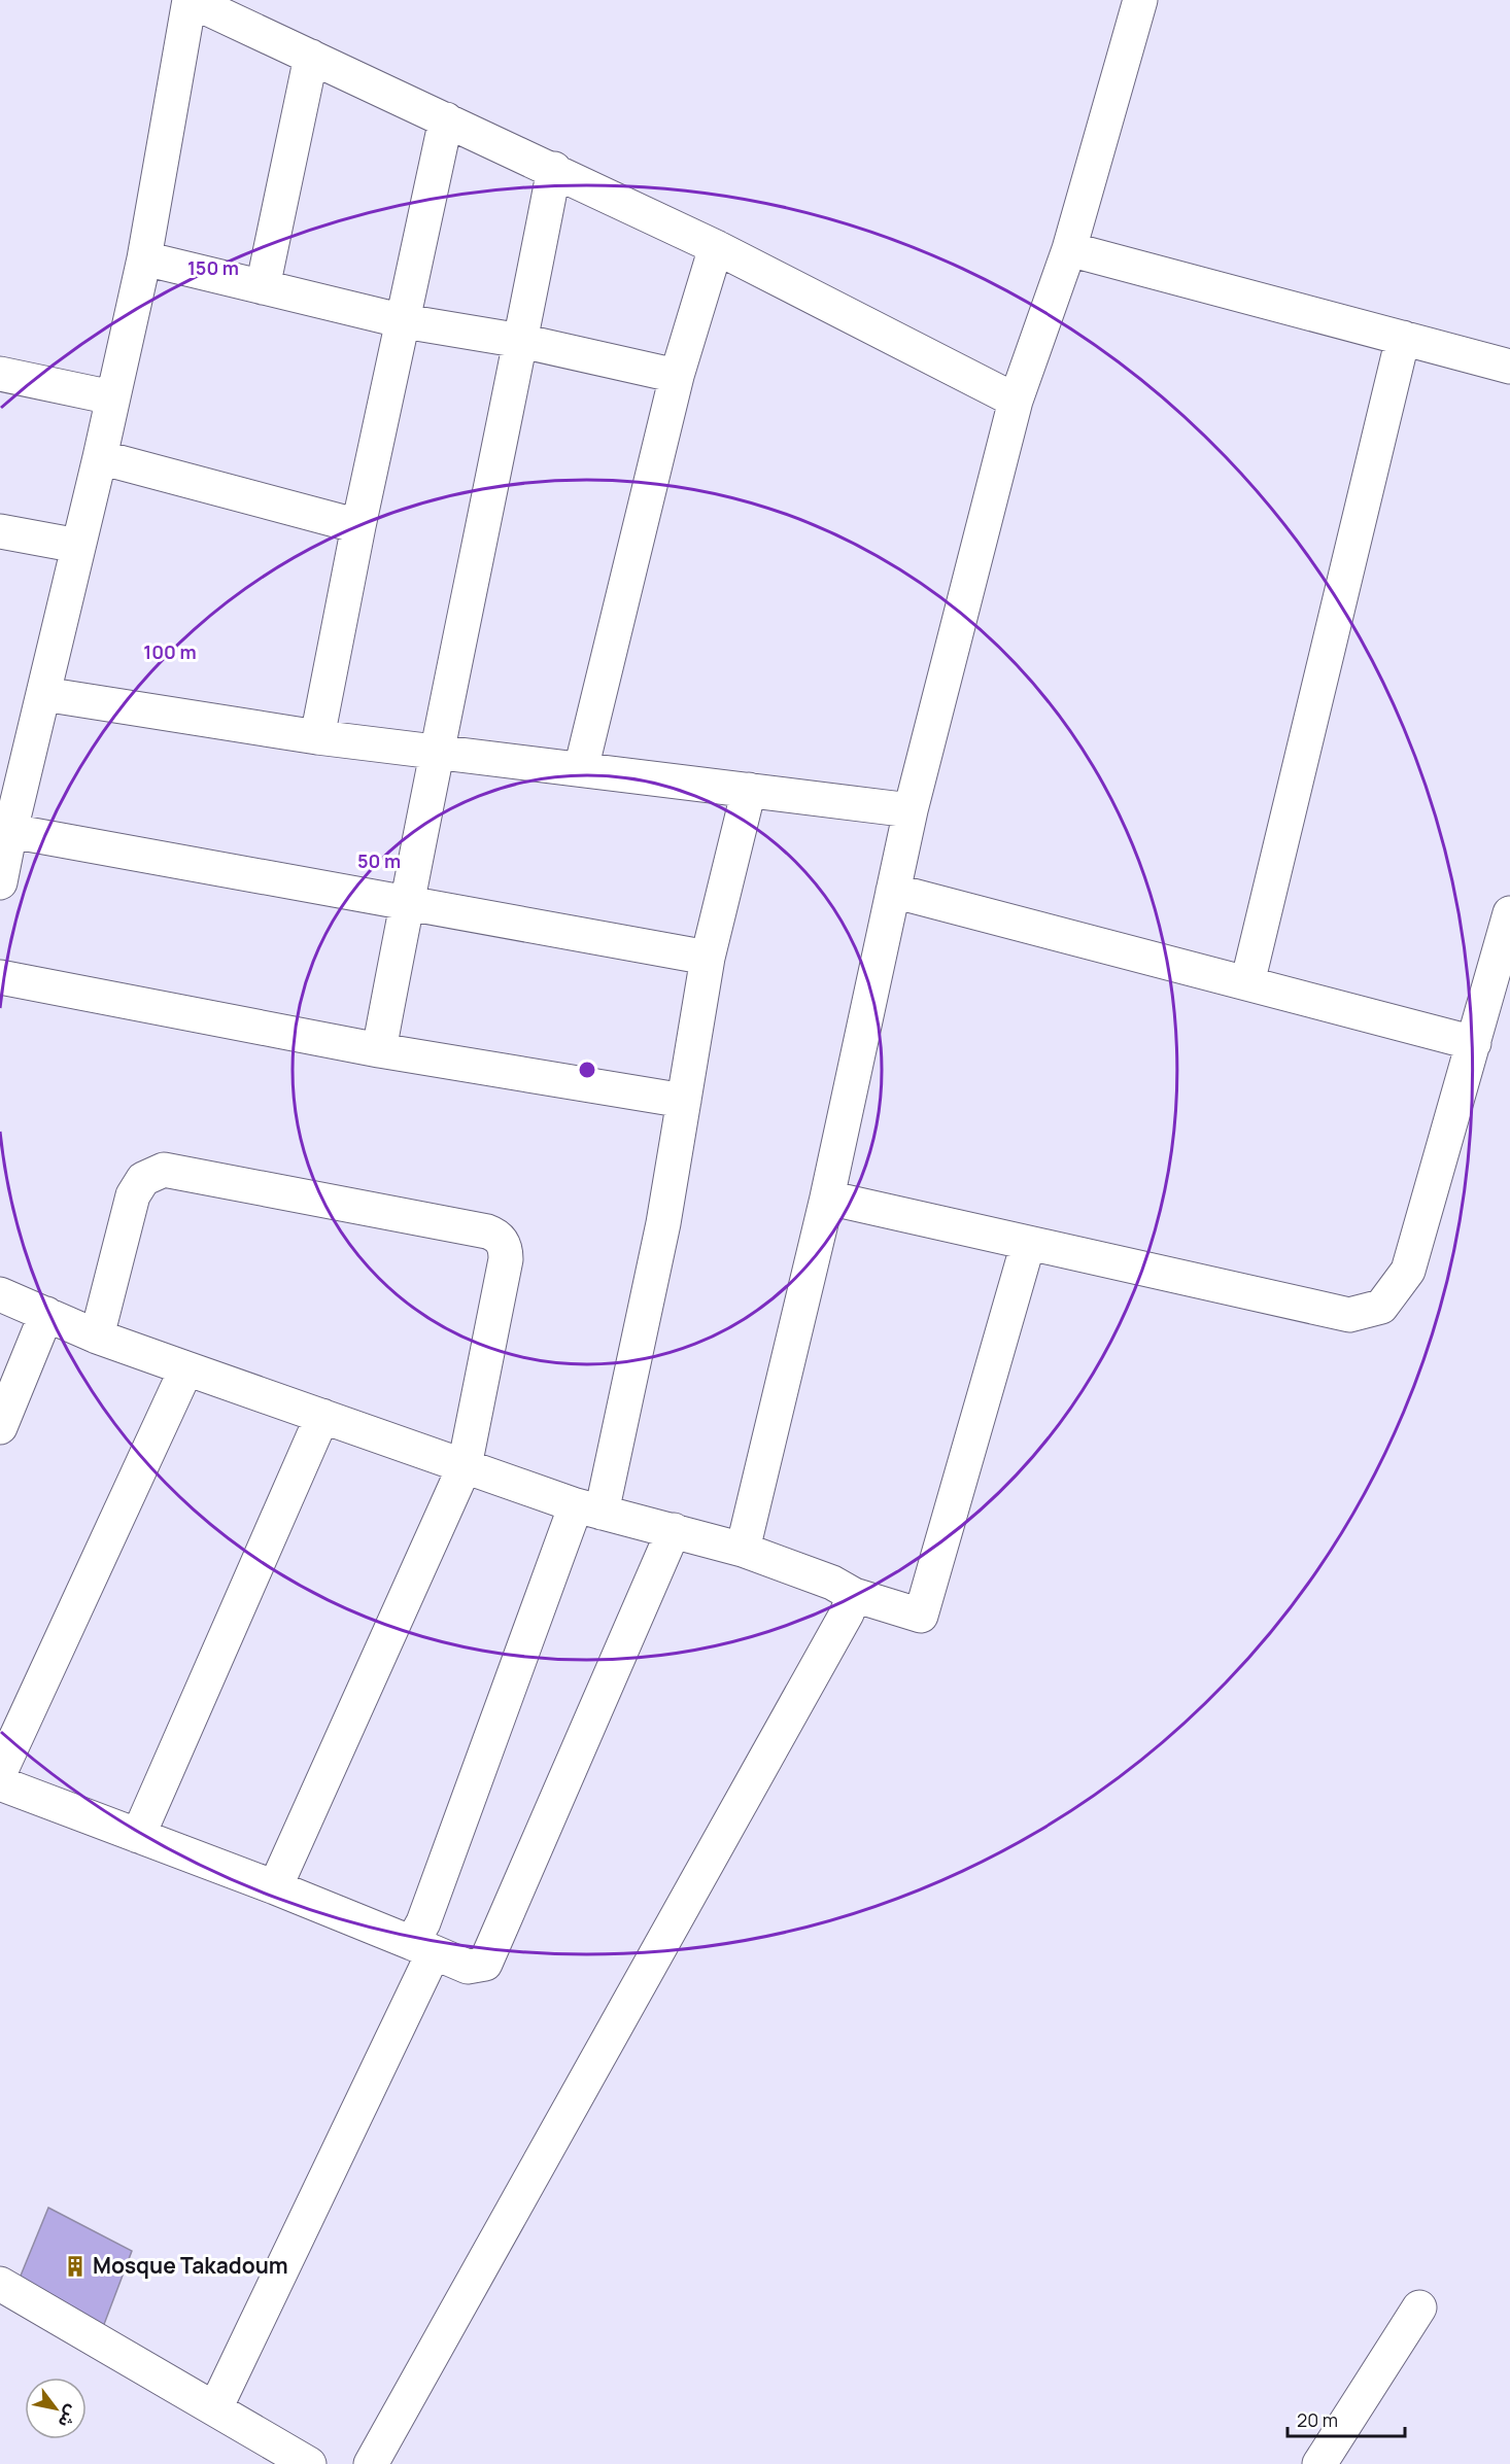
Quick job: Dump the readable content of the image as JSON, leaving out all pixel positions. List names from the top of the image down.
{
  "places": {
    "building": ["Mosque Takadoum"]
  },
  "scale_bar": "20 m",
  "north": "bottom right",
  "rings": ["150 m", "100 m", "50 m"]
}
